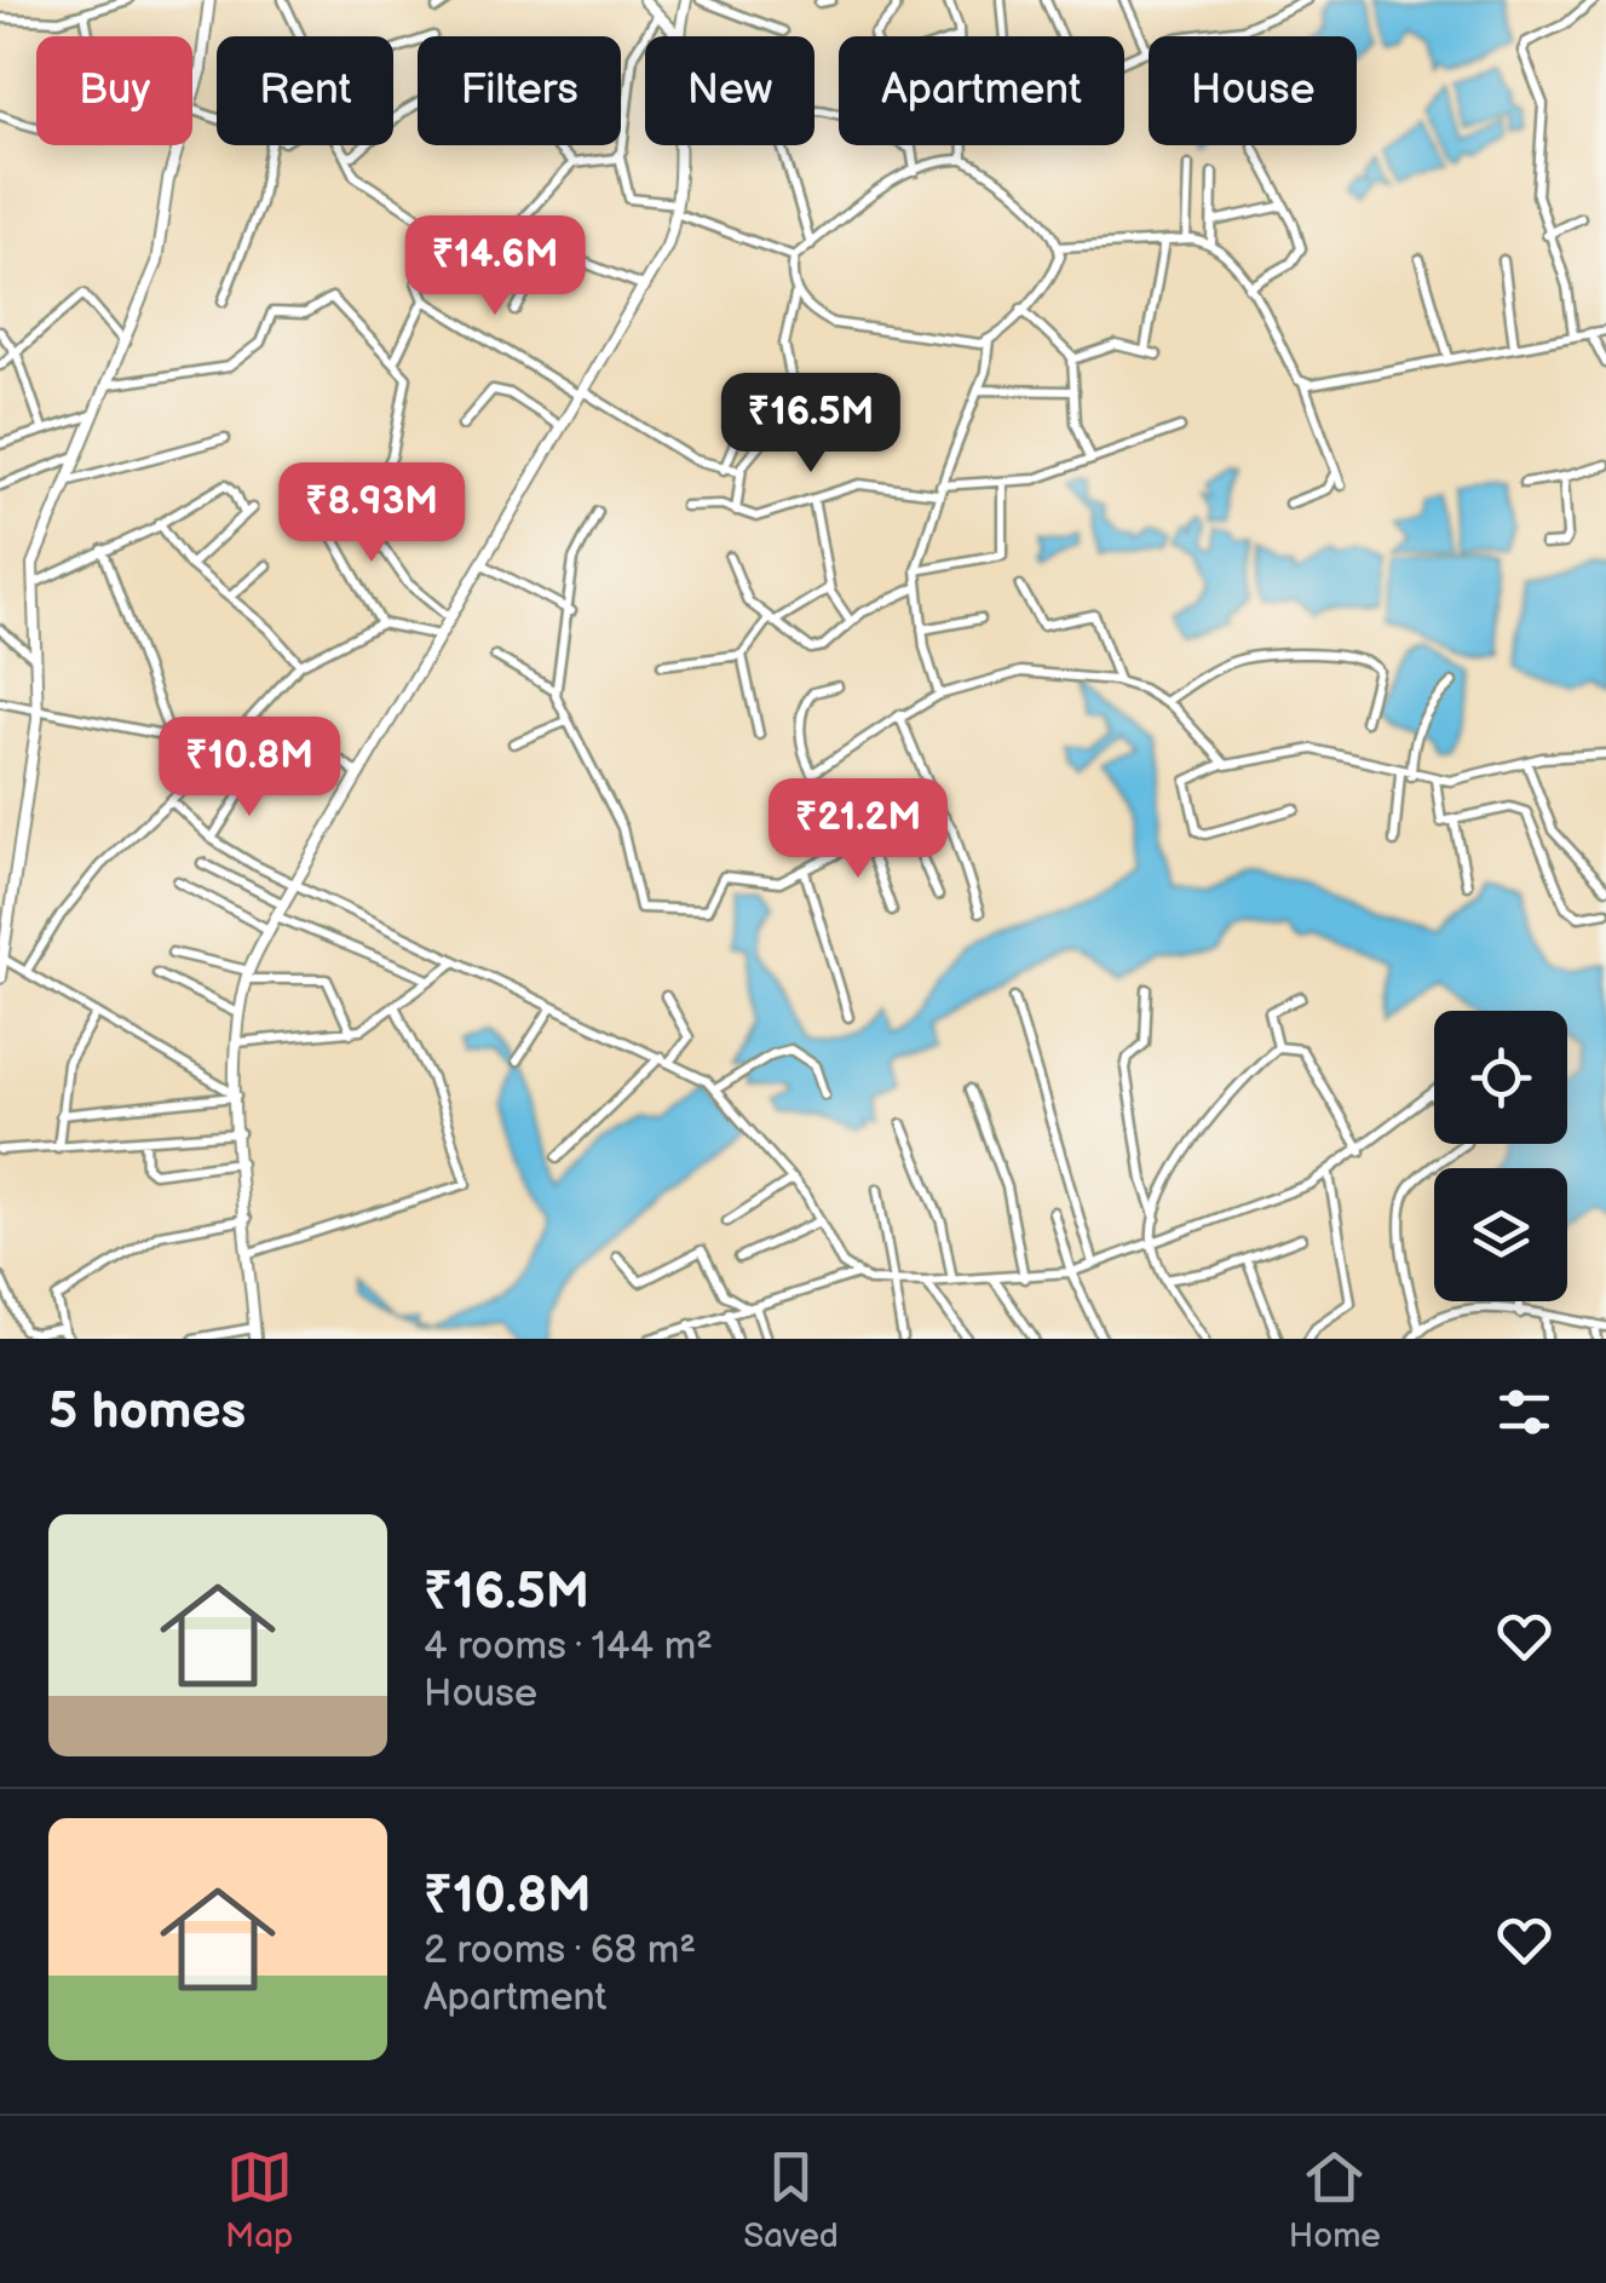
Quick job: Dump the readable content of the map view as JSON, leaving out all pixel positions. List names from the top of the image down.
{
  "page": {
    "chip": [
      "Buy",
      "Rent",
      "Filters",
      "New",
      "Apartment",
      "House"
    ],
    "price": [
      "₹14.6M",
      "₹16.5M",
      "₹8.93M",
      "₹10.8M",
      "₹21.2M"
    ],
    "heading": "5 homes",
    "list": [
      {
        "name": "₹16.5M",
        "note": "4 rooms · 144 m² · House"
      },
      {
        "name": "₹10.8M",
        "note": "2 rooms · 68 m² · Apartment"
      }
    ],
    "tabs": ["Map", "Saved", "Home"]
  }
}
